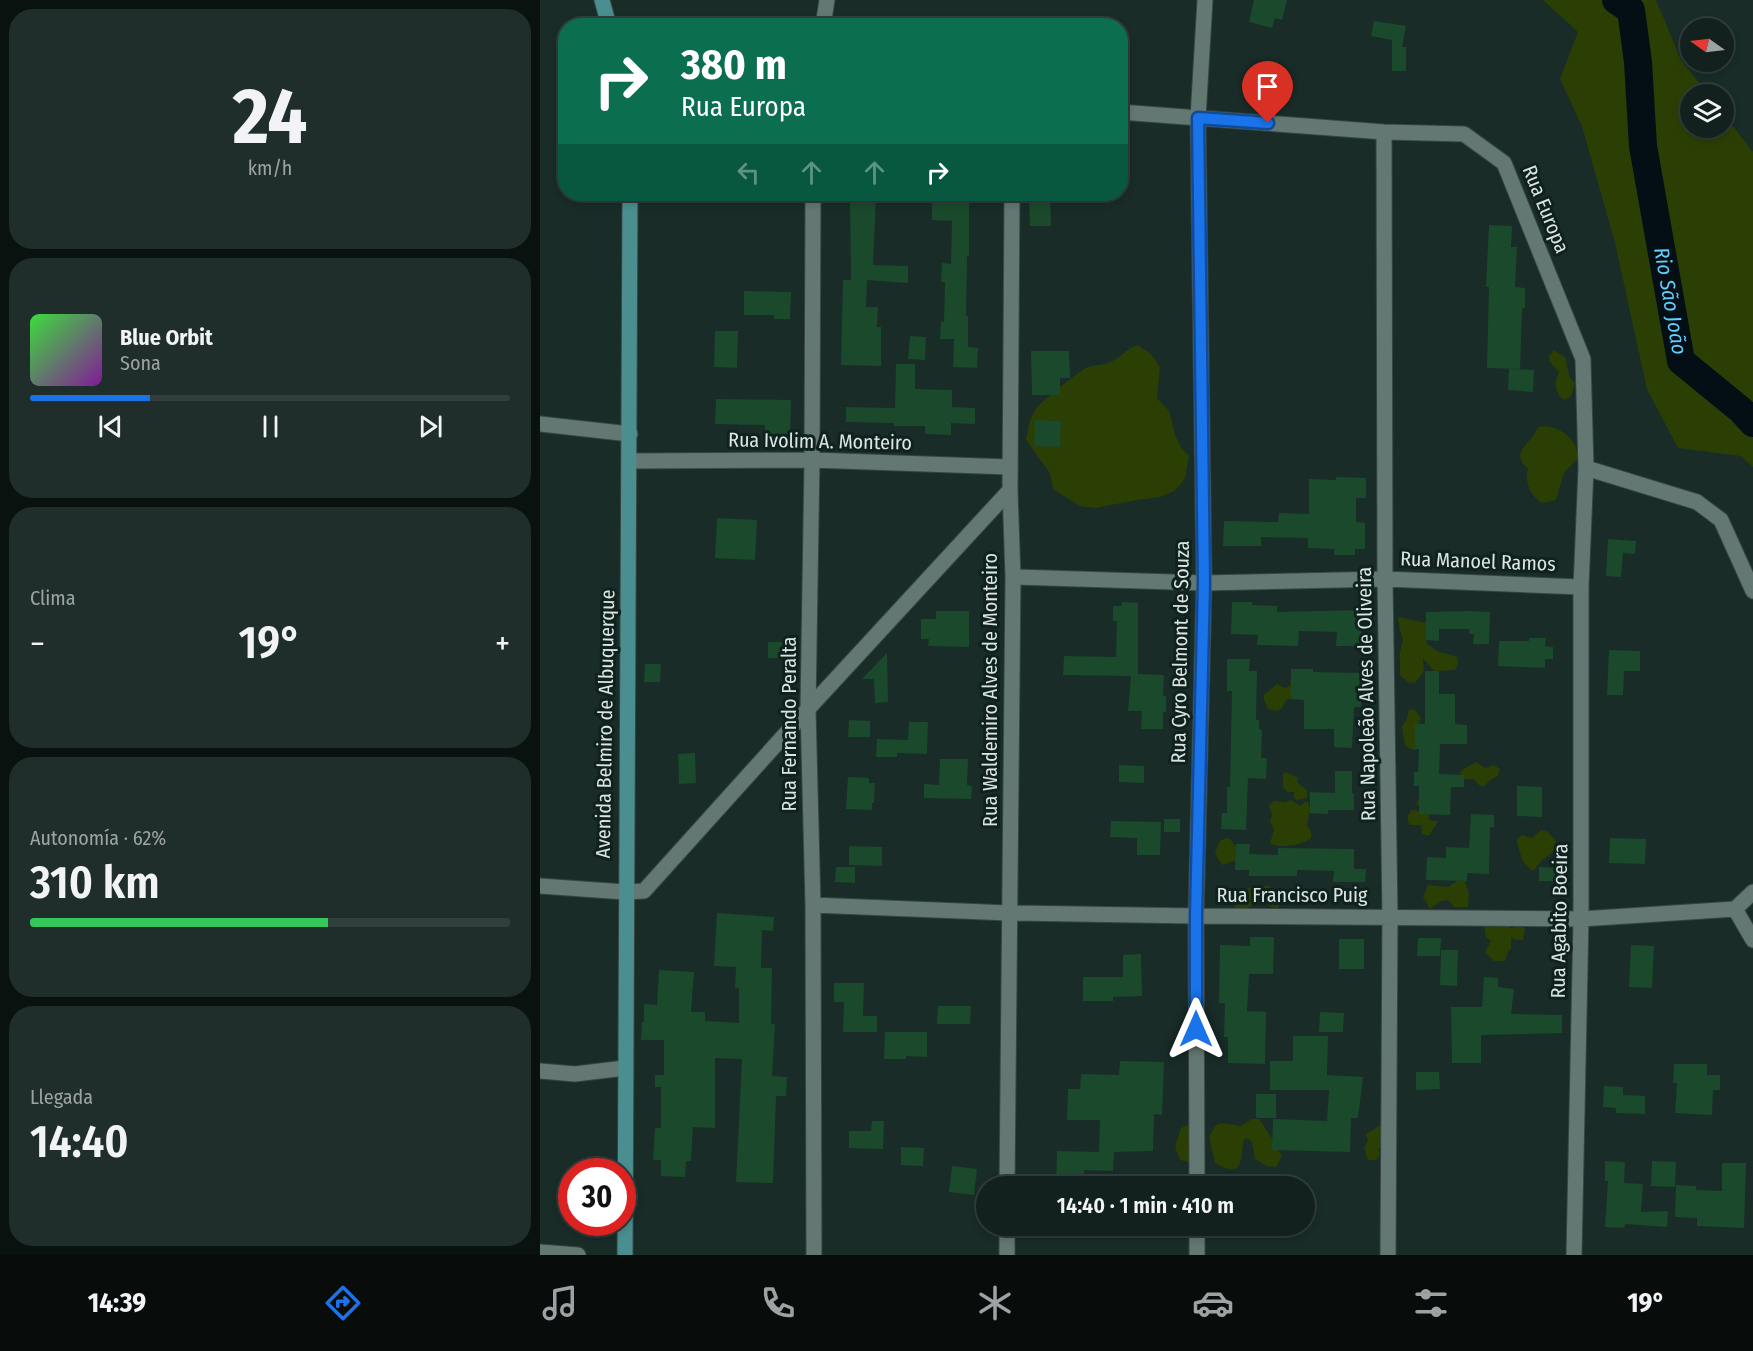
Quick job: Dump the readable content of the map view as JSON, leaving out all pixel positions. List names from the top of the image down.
{
  "streets": {
    "main road": ["Avenida Belmiro de Albuquerque"],
    "street": [
      "Rua Europa",
      "Rua Ivolim A. Monteiro",
      "Rua Manoel Ramos",
      "Rua Cyro Belmont de Souza",
      "Rua Waldemiro Alves de Monteiro",
      "Rua Napoleão Alves de Oliveira",
      "Rua Fernando Peralta",
      "Rua Francisco Puig",
      "Rua Agabito Boeira"
    ]
  },
  "crossings": [
    ["Rua Europa", "Rua Manoel Ramos"],
    ["Rua Europa", "Rua Cyro Belmont de Souza"],
    ["Rua Europa", "Rua Napoleão Alves de Oliveira"],
    ["Rua Europa", "Rua Agabito Boeira"],
    ["Rua Ivolim A. Monteiro", "Rua Waldemiro Alves de Monteiro"],
    ["Rua Ivolim A. Monteiro", "Avenida Belmiro de Albuquerque"],
    ["Rua Ivolim A. Monteiro", "Rua Fernando Peralta"],
    ["Rua Manoel Ramos", "Rua Cyro Belmont de Souza"],
    ["Rua Manoel Ramos", "Rua Waldemiro Alves de Monteiro"],
    ["Rua Manoel Ramos", "Rua Napoleão Alves de Oliveira"],
    ["Rua Manoel Ramos", "Rua Agabito Boeira"],
    ["Rua Cyro Belmont de Souza", "Rua Francisco Puig"],
    ["Rua Waldemiro Alves de Monteiro", "Rua Francisco Puig"],
    ["Rua Napoleão Alves de Oliveira", "Rua Francisco Puig"],
    ["Rua Fernando Peralta", "Rua Francisco Puig"],
    ["Rua Francisco Puig", "Rua Agabito Boeira"]
  ],
  "water": ["Rio São João"],
  "north": "left",
  "page": {
    "tile": [
      ["24", "km/h"],
      "Clima",
      ["Autonomía · 62%", "310 km"],
      ["Llegada", "14:40"]
    ],
    "turn": ["380 m", "Rua Europa"],
    "song": ["Blue Orbit", "Sona"],
    "heat": ["−", "19°", "+"],
    "limit": "30",
    "trip": "14:40 · 1 min · 410 m",
    "tabs": ["14:39", "19°"]
  }
}
